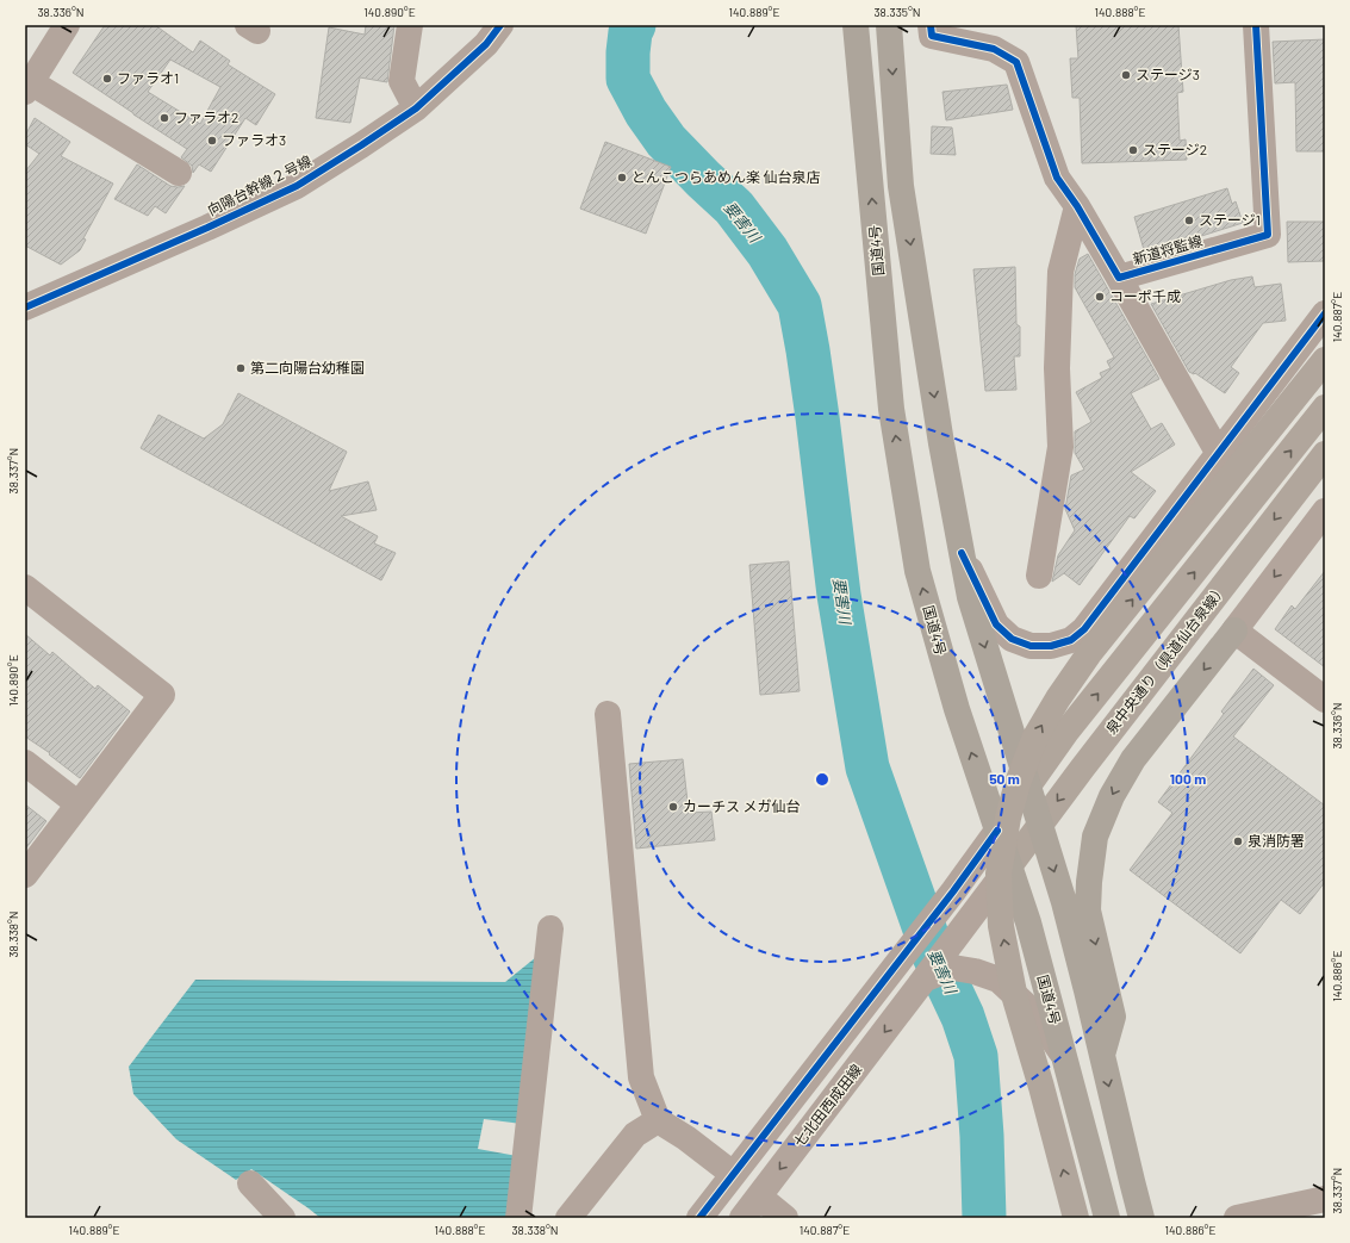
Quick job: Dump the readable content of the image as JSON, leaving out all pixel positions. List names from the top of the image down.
{
  "streets": {
    "highway": ["国道4号"],
    "main road": ["泉中央通り（県道仙台泉線）"],
    "street": ["向陽台幹線２号線", "新道将監線", "七北田西成田線"]
  },
  "crossings": [
    ["国道4号", "泉中央通り（県道仙台泉線）"],
    ["国道4号", "七北田西成田線"],
    ["泉中央通り（県道仙台泉線）", "七北田西成田線"]
  ],
  "water": ["要害川"],
  "places": [
    "ステージ3",
    "ファラオ1",
    "ファラオ2",
    "ファラオ3",
    "ステージ2",
    "とんこつらあめん楽 仙台泉店",
    "ステージ1",
    "コーポ千成",
    "第二向陽台幼稚園",
    "カーチス メガ仙台",
    "泉消防署"
  ],
  "coordinates": [
    "38.336°N",
    "140.890°E",
    "140.889°E",
    "38.335°N",
    "140.888°E",
    "140.887°E",
    "38.337°N",
    "38.338°N",
    "140.886°E"
  ],
  "rings": ["50 m", "100 m"]
}
